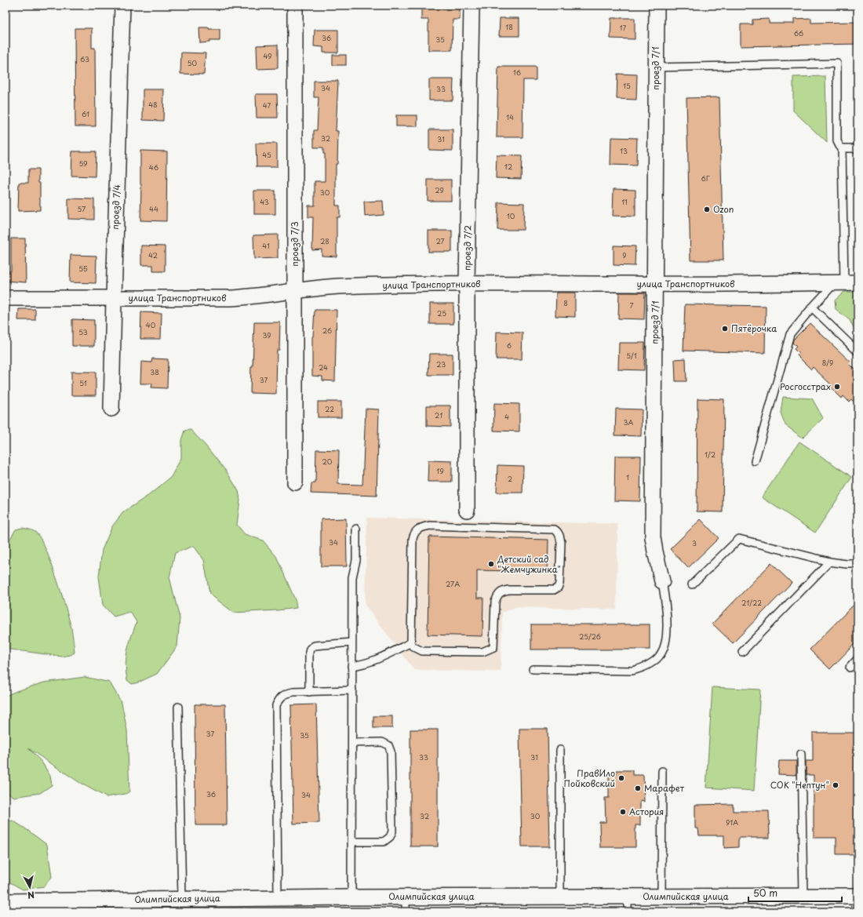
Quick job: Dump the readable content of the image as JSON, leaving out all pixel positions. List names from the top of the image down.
{
  "streets": {
    "street": [
      "проезд 7/1",
      "проезд 7/4",
      "проезд 7/3",
      "проезд 7/2",
      "улица Транспортников",
      "Олимпийская улица"
    ]
  },
  "crossings": [
    ["проезд 7/1", "улица Транспортников"],
    ["проезд 7/4", "улица Транспортников"],
    ["проезд 7/3", "улица Транспортников"],
    ["проезд 7/2", "улица Транспортников"]
  ],
  "places": [
    "Ozon",
    "Пятёрочка",
    "Росгосстрах",
    "Детский сад \"Жемчужинка\"",
    "ПравИло Пойковский",
    "СОК \"Нептун\"",
    "Марафет",
    "Астория"
  ],
  "house_numbers": [
    "18",
    "17",
    "66",
    "36",
    "35",
    "49",
    "63",
    "50",
    "16",
    "15",
    "34",
    "33",
    "48",
    "47",
    "61",
    "14",
    "32",
    "31",
    "13",
    "45",
    "59",
    "12",
    "46",
    "6Г",
    "29",
    "30",
    "43",
    "11",
    "57",
    "44",
    "10",
    "28",
    "27",
    "41",
    "42",
    "9",
    "55",
    "8",
    "7",
    "25",
    "40",
    "26",
    "53",
    "39",
    "6",
    "5/1",
    "8/9",
    "23",
    "24",
    "38",
    "37",
    "51",
    "22",
    "21",
    "4",
    "3А",
    "1/2",
    "20",
    "19",
    "1",
    "2",
    "34",
    "3",
    "27А",
    "21/22",
    "25/26",
    "37",
    "35",
    "33",
    "31",
    "36",
    "34",
    "32",
    "30",
    "91А"
  ],
  "scale_bar": "50 m",
  "north": "bottom"
}
